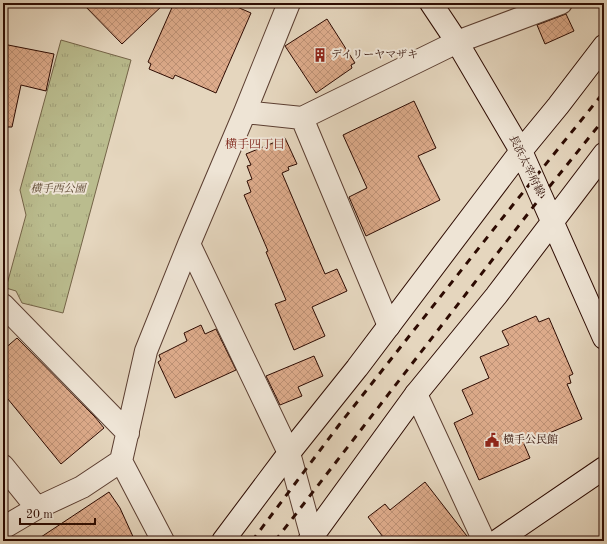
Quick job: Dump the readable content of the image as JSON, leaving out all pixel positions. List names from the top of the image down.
{
  "streets": {
    "street": ["長浜太宰府線"]
  },
  "districts": ["横手四丁目"],
  "parks": ["横手西公園"],
  "places": {
    "building": ["デイリーヤマザキ"],
    "public building": ["横手公民館"]
  },
  "scale_bar": "20 m"
}
